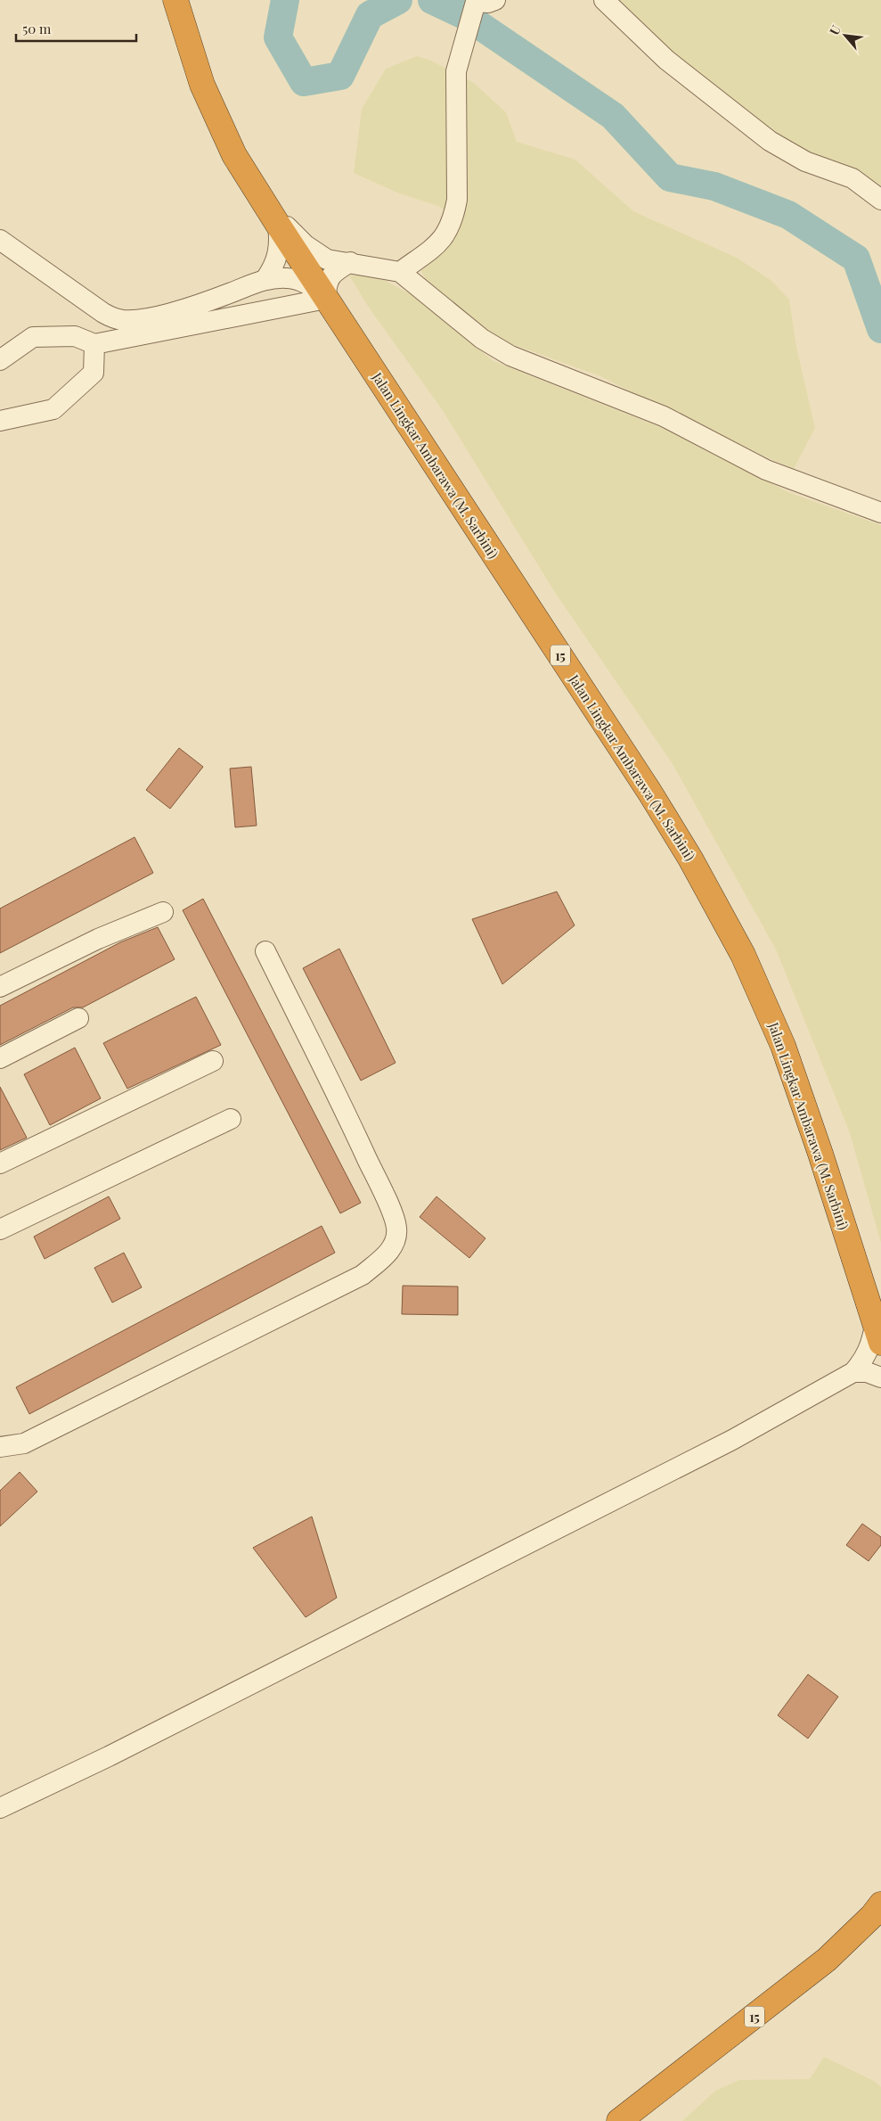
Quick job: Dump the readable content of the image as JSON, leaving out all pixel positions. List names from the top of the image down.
{
  "streets": {
    "highway": ["Jalan Lingkar Ambarawa (M. Sarbini)", "15"]
  },
  "scale_bar": "50 m",
  "north": "top left"
}
